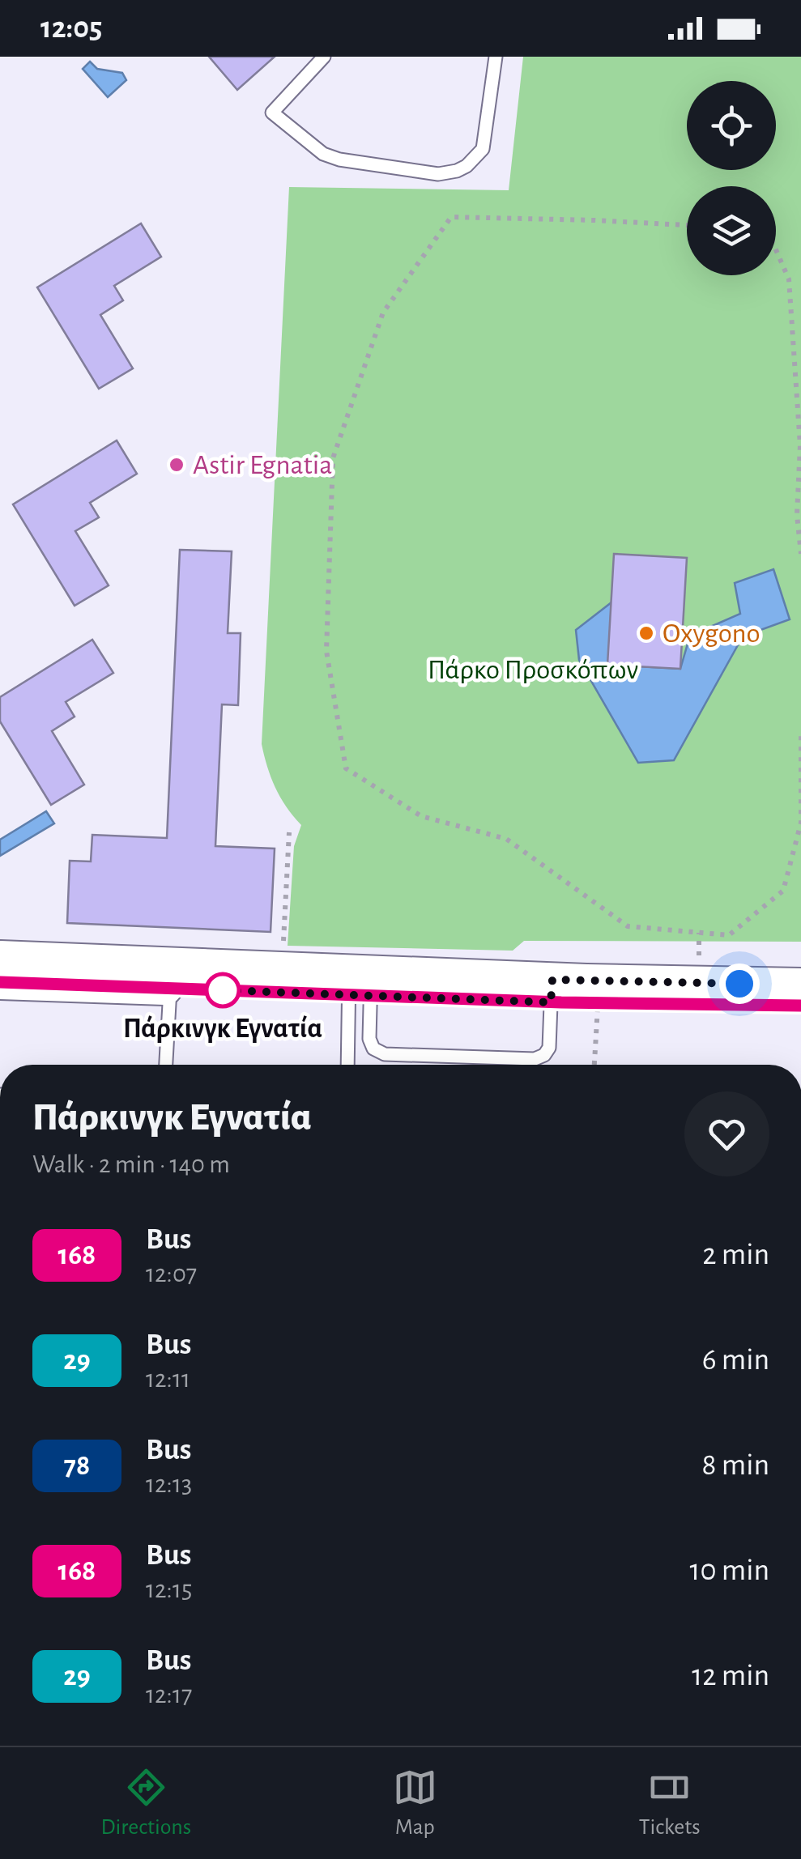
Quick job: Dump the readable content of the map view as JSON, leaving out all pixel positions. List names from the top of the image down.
{
  "parks": ["Πάρκο Προσκόπων"],
  "places": ["Astir Egnatia", "Oxygono", "Πάρκινγκ Εγνατία"],
  "lines": ["bus line 168"],
  "page": {
    "status": "12:05",
    "heading": ["Πάρκινγκ Εγνατία", "Walk · 2 min · 140 m"],
    "list": [
      {
        "mark": "168",
        "name": "Bus",
        "note": "12:07",
        "value": "2 min"
      },
      {
        "mark": "29",
        "name": "Bus",
        "note": "12:11",
        "value": "6 min"
      },
      {
        "mark": "78",
        "name": "Bus",
        "note": "12:13",
        "value": "8 min"
      },
      {
        "mark": "168",
        "name": "Bus",
        "note": "12:15",
        "value": "10 min"
      },
      {
        "mark": "29",
        "name": "Bus",
        "note": "12:17",
        "value": "12 min"
      }
    ],
    "tabs": ["Directions", "Map", "Tickets"]
  }
}
